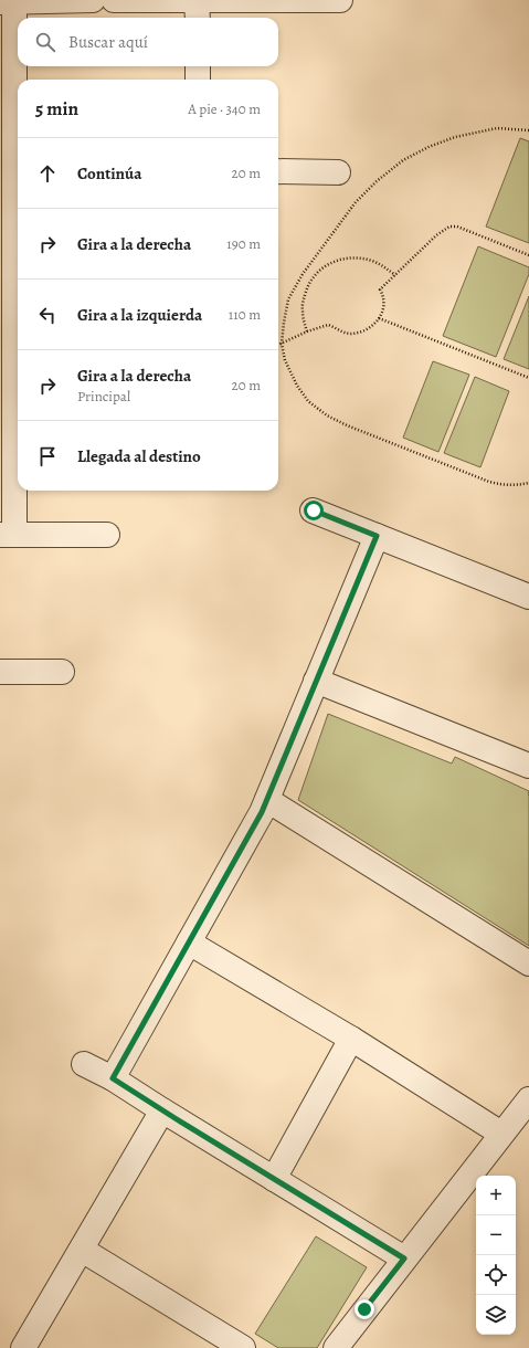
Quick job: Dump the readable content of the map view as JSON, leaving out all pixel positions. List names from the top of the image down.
{
  "page": {
    "search": "Buscar aquí",
    "heading": ["5 min", "A pie · 340 m"],
    "list": [
      ["Continúa", "20 m"],
      ["Gira a la derecha", "190 m"],
      ["Gira a la izquierda", "110 m"],
      ["Gira a la derecha", "Principal", "20 m"],
      "Llegada al destino"
    ],
    "map_buttons": ["+", "−"]
  }
}
